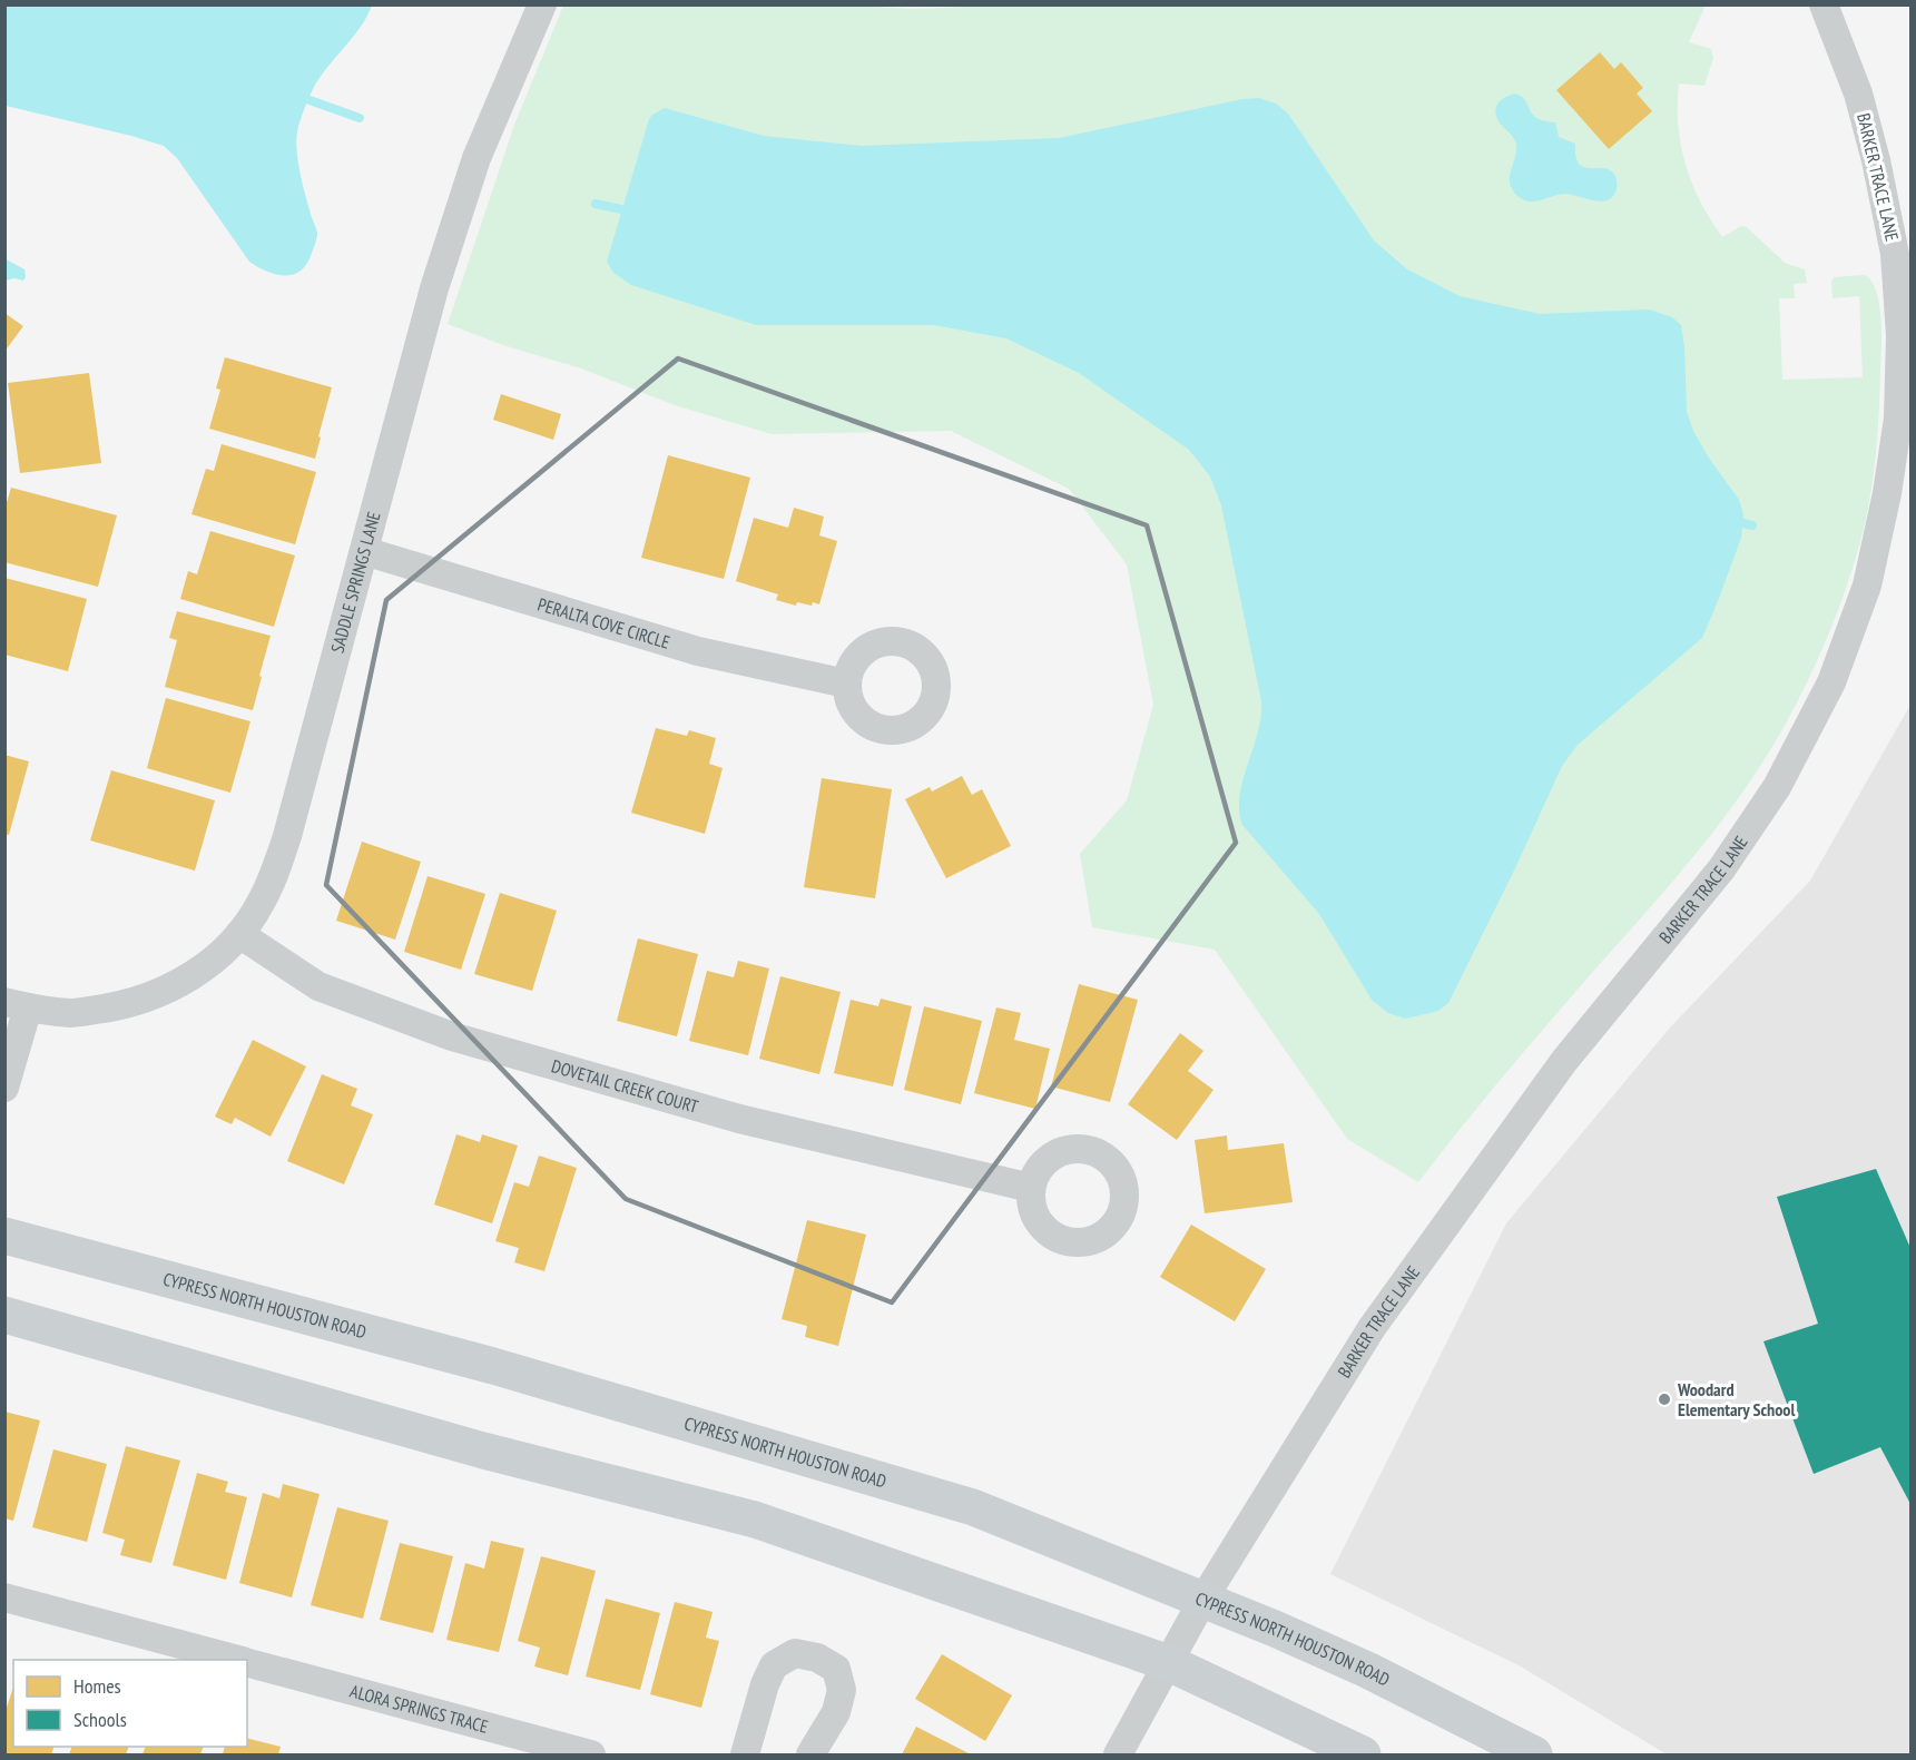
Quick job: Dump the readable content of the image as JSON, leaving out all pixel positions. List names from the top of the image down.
{
  "streets": {
    "main road": ["CYPRESS NORTH HOUSTON ROAD"],
    "street": [
      "BARKER TRACE LANE",
      "SADDLE SPRINGS LANE",
      "PERALTA COVE CIRCLE",
      "DOVETAIL CREEK COURT",
      "ALORA SPRINGS TRACE"
    ]
  },
  "crossings": [
    ["BARKER TRACE LANE", "CYPRESS NORTH HOUSTON ROAD"],
    ["SADDLE SPRINGS LANE", "PERALTA COVE CIRCLE"],
    ["SADDLE SPRINGS LANE", "DOVETAIL CREEK COURT"]
  ],
  "places": ["Woodard Elementary School"],
  "legend": ["Homes", "Schools"]
}
